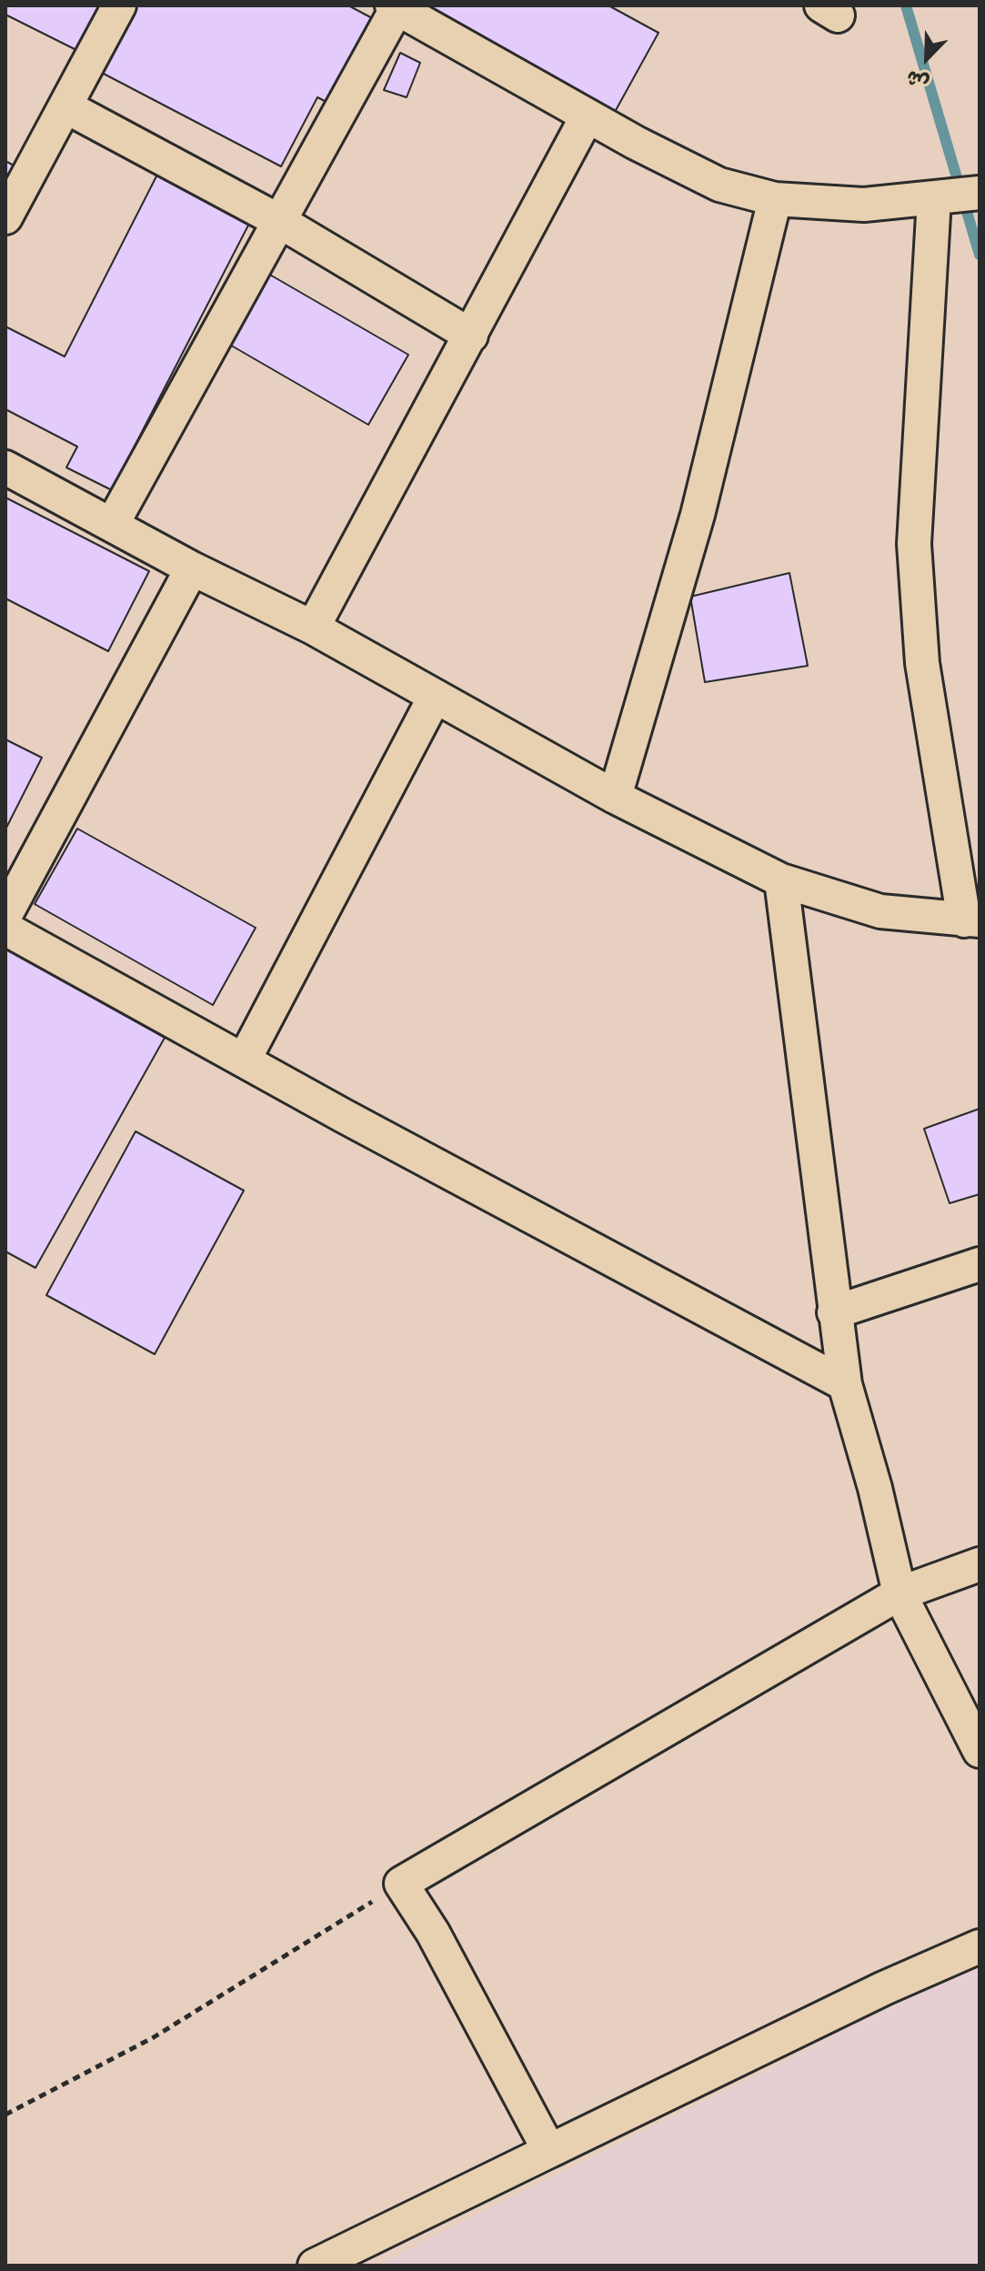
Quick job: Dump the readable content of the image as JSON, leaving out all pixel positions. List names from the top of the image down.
{
  "north": "bottom left"
}
